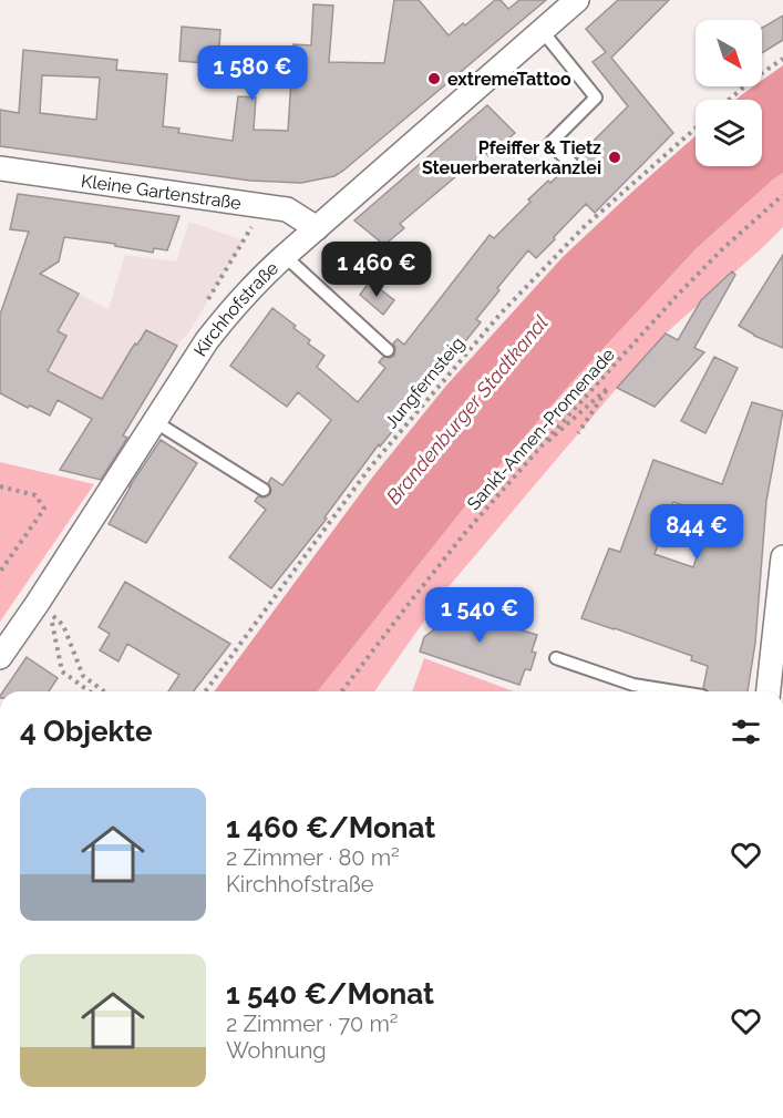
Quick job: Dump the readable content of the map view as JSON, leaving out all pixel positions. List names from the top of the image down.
{
  "streets": {
    "street": ["Kleine Gartenstraße", "Kirchhofstraße"],
    "path": ["Jungfernsteig", "Sankt-Annen-Promenade"]
  },
  "crossings": [
    ["Kleine Gartenstraße", "Kirchhofstraße"]
  ],
  "water": ["Brandenburger Stadtkanal"],
  "places": ["extremeTattoo", "Pfeiffer & Tietz Steuerberaterkanzlei"],
  "north": "bottom right",
  "page": {
    "price": [
      "1 580 €",
      "1 460 €",
      "844 €",
      "1 540 €"
    ],
    "heading": "4 Objekte",
    "list": [
      {
        "name": "1 460 €/Monat",
        "note": "2 Zimmer · 80 m² · Kirchhofstraße"
      },
      {
        "name": "1 540 €/Monat",
        "note": "2 Zimmer · 70 m² · Wohnung"
      }
    ]
  }
}
